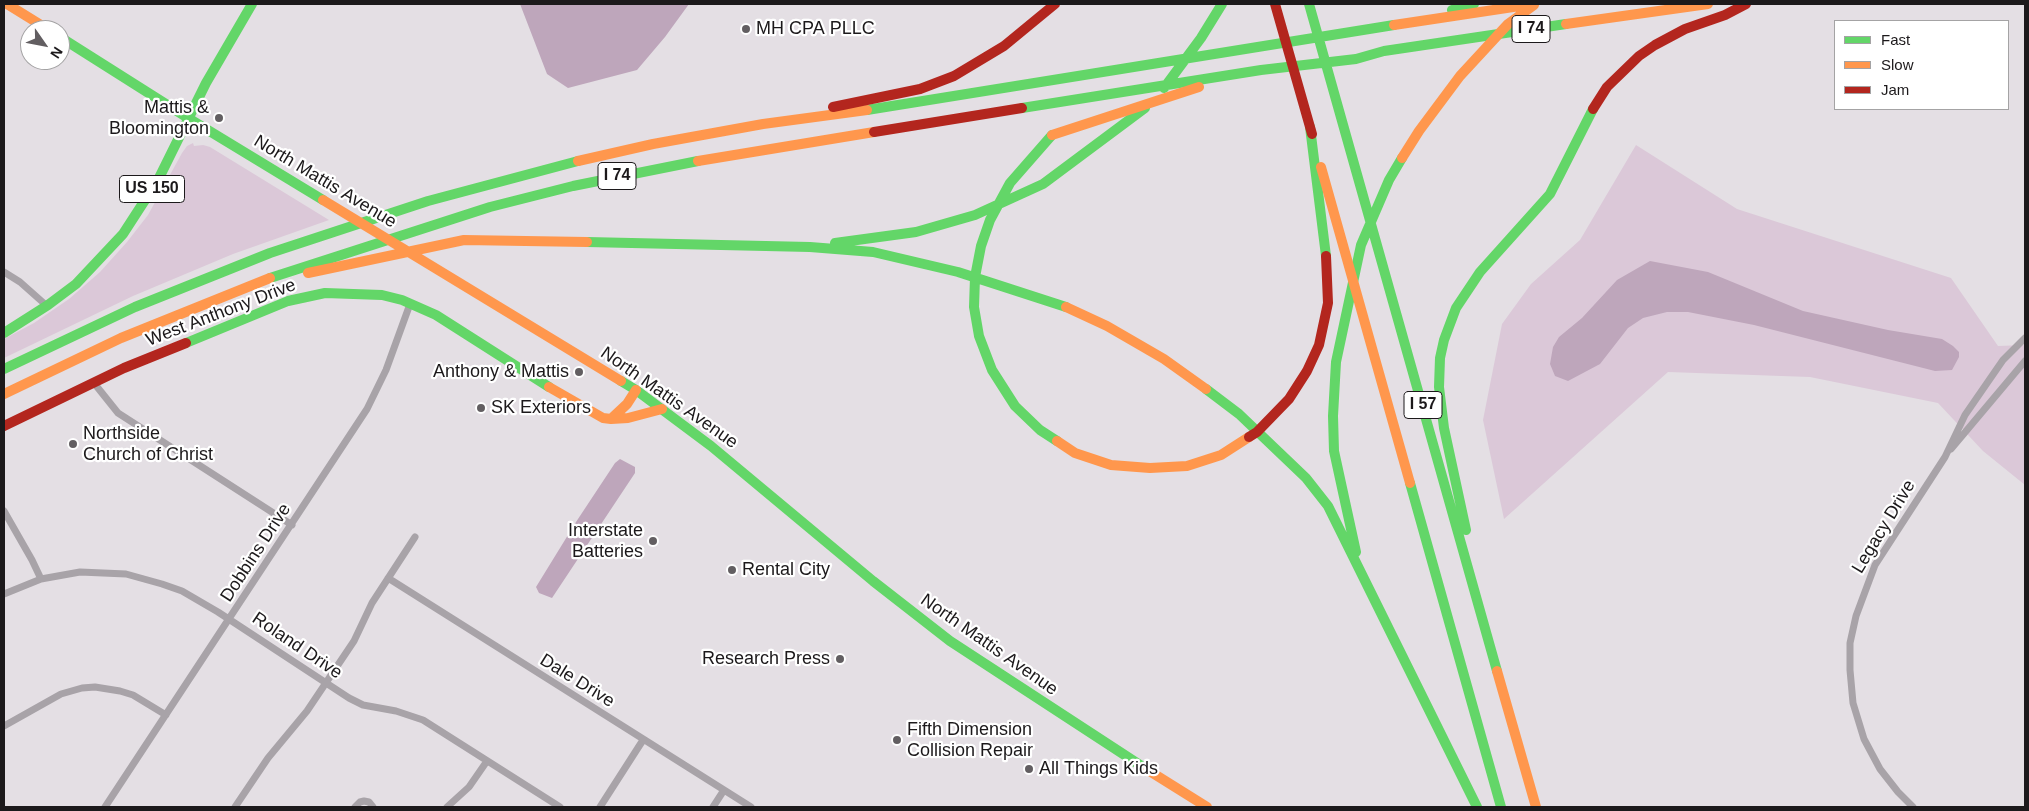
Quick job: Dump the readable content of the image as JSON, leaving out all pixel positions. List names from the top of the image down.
{
  "streets": {
    "main road": [
      "I 74",
      "North Mattis Avenue",
      "US 150",
      "West Anthony Drive",
      "I 57"
    ],
    "street": [
      "Legacy Drive",
      "Dobbins Drive",
      "Roland Drive",
      "Dale Drive"
    ]
  },
  "crossings": [
    ["North Mattis Avenue", "US 150"],
    ["North Mattis Avenue", "West Anthony Drive"],
    ["West Anthony Drive", "Dobbins Drive"],
    ["Dobbins Drive", "Roland Drive"]
  ],
  "places": [
    "MH CPA PLLC",
    "Mattis & Bloomington",
    "Anthony & Mattis",
    "SK Exteriors",
    "Northside Church of Christ",
    "Interstate Batteries",
    "Rental City",
    "Research Press",
    "Fifth Dimension Collision Repair",
    "All Things Kids"
  ],
  "legend": ["Fast", "Slow", "Jam"],
  "north": "bottom right"
}
